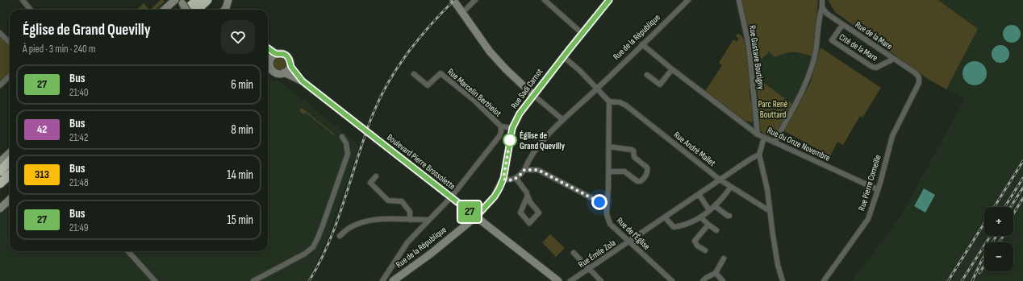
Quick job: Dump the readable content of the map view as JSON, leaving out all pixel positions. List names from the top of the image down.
{
  "streets": {
    "main road": ["Rue de la République", "Rue Sadi Carnot", "Boulevard Pierre Brossolette"],
    "street": [
      "Rue de la Mare",
      "Cité de la Mare",
      "Rue Gustave Boutigny",
      "Rue Marcelin Berthelot",
      "Rue du Onze Novembre",
      "Rue André Mallet",
      "Rue Pierre Corneille",
      "Rue de l'Église",
      "Rue Émile Zola"
    ]
  },
  "crossings": [
    ["Rue de la Mare", "Cité de la Mare"],
    ["Rue de la Mare", "Rue Pierre Corneille"],
    ["Rue de la République", "Rue Sadi Carnot"],
    ["Rue de la République", "Rue du Onze Novembre"],
    ["Rue de la République", "Boulevard Pierre Brossolette"],
    ["Rue Gustave Boutigny", "Rue du Onze Novembre"],
    ["Rue Sadi Carnot", "Rue Marcelin Berthelot"],
    ["Rue Sadi Carnot", "Boulevard Pierre Brossolette"],
    ["Rue du Onze Novembre", "Rue Pierre Corneille"],
    ["Rue André Mallet", "Rue de l'Église"],
    ["Rue André Mallet", "Rue Émile Zola"],
    ["Rue de l'Église", "Rue Émile Zola"]
  ],
  "parks": ["Parc René Bouttard"],
  "places": ["Église de Grand Quevilly"],
  "lines": ["bus line 27"],
  "page": {
    "on_map": "27",
    "heading": ["Église de Grand Quevilly", "À pied · 3 min · 240 m"],
    "list": [
      {
        "mark": "27",
        "name": "Bus",
        "note": "21:40",
        "value": "6 min"
      },
      {
        "mark": "42",
        "name": "Bus",
        "note": "21:42",
        "value": "8 min"
      },
      {
        "mark": "313",
        "name": "Bus",
        "note": "21:48",
        "value": "14 min"
      },
      {
        "mark": "27",
        "name": "Bus",
        "note": "21:49",
        "value": "15 min"
      }
    ],
    "map_buttons": ["+", "−"]
  }
}
